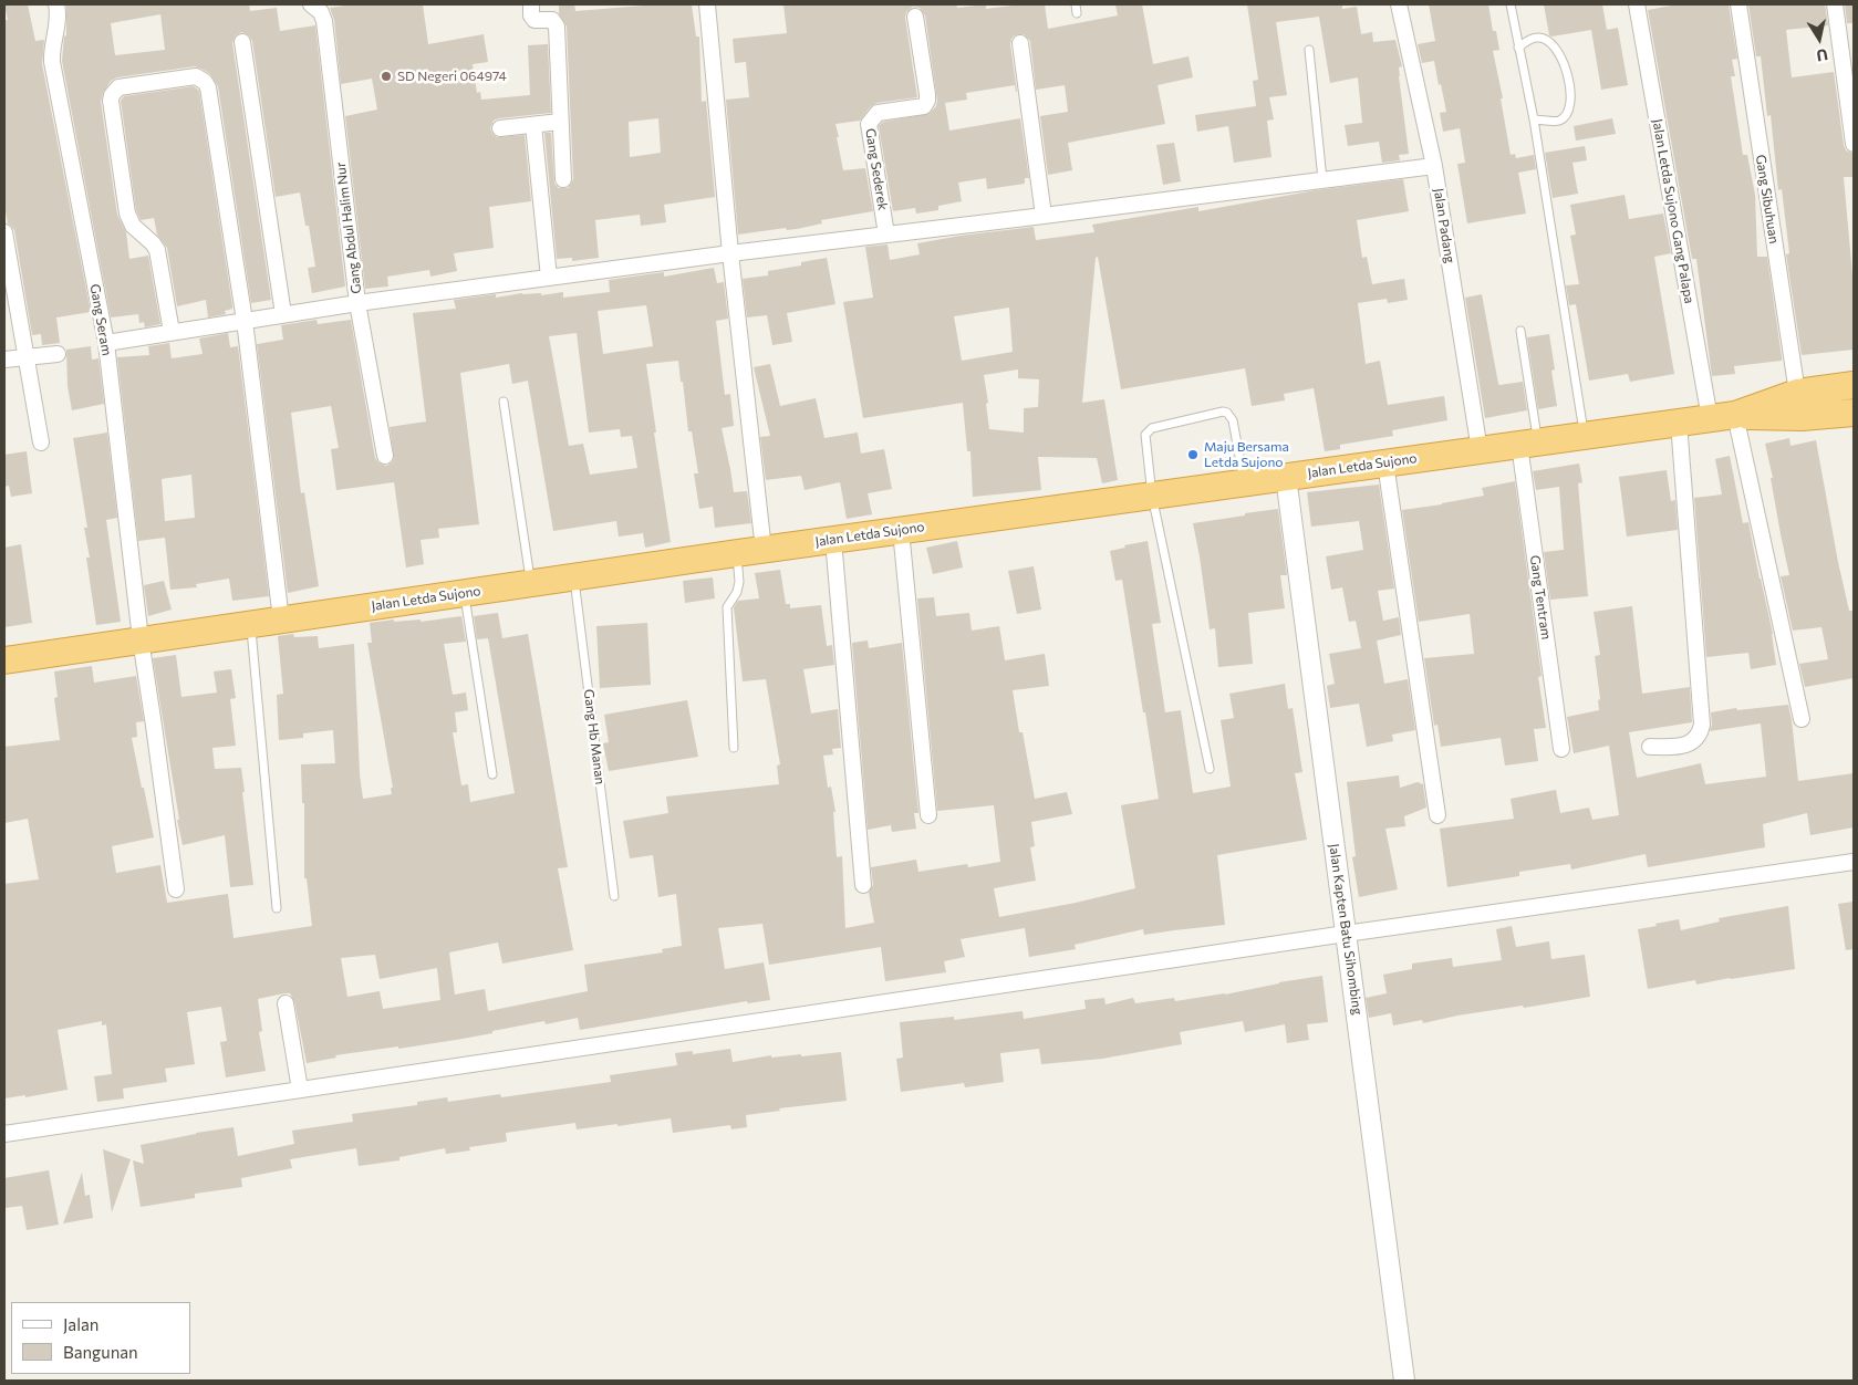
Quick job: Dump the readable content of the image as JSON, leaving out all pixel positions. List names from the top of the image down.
{
  "streets": {
    "highway": ["Jalan Letda Sujono"],
    "street": [
      "Gang Sederek",
      "Gang Sibuhuan",
      "Jalan Letda Sujono Gang Palapa",
      "Jalan Padang",
      "Gang Abdul Halim Nur",
      "Gang Seram",
      "Gang Tentram",
      "Jalan Kapten Batu Sihombing"
    ],
    "lane": ["Gang Hb Manan"]
  },
  "crossings": [
    ["Gang Sibuhuan", "Jalan Letda Sujono"],
    ["Jalan Letda Sujono Gang Palapa", "Jalan Letda Sujono"],
    ["Jalan Padang", "Jalan Letda Sujono"],
    ["Gang Seram", "Jalan Letda Sujono"],
    ["Jalan Letda Sujono", "Gang Tentram"],
    ["Jalan Letda Sujono", "Gang Hb Manan"],
    ["Jalan Letda Sujono", "Jalan Kapten Batu Sihombing"]
  ],
  "places": ["SD Negeri 064974", "Maju Bersama Letda Sujono"],
  "legend": ["Jalan", "Bangunan"],
  "north": "bottom"
}
